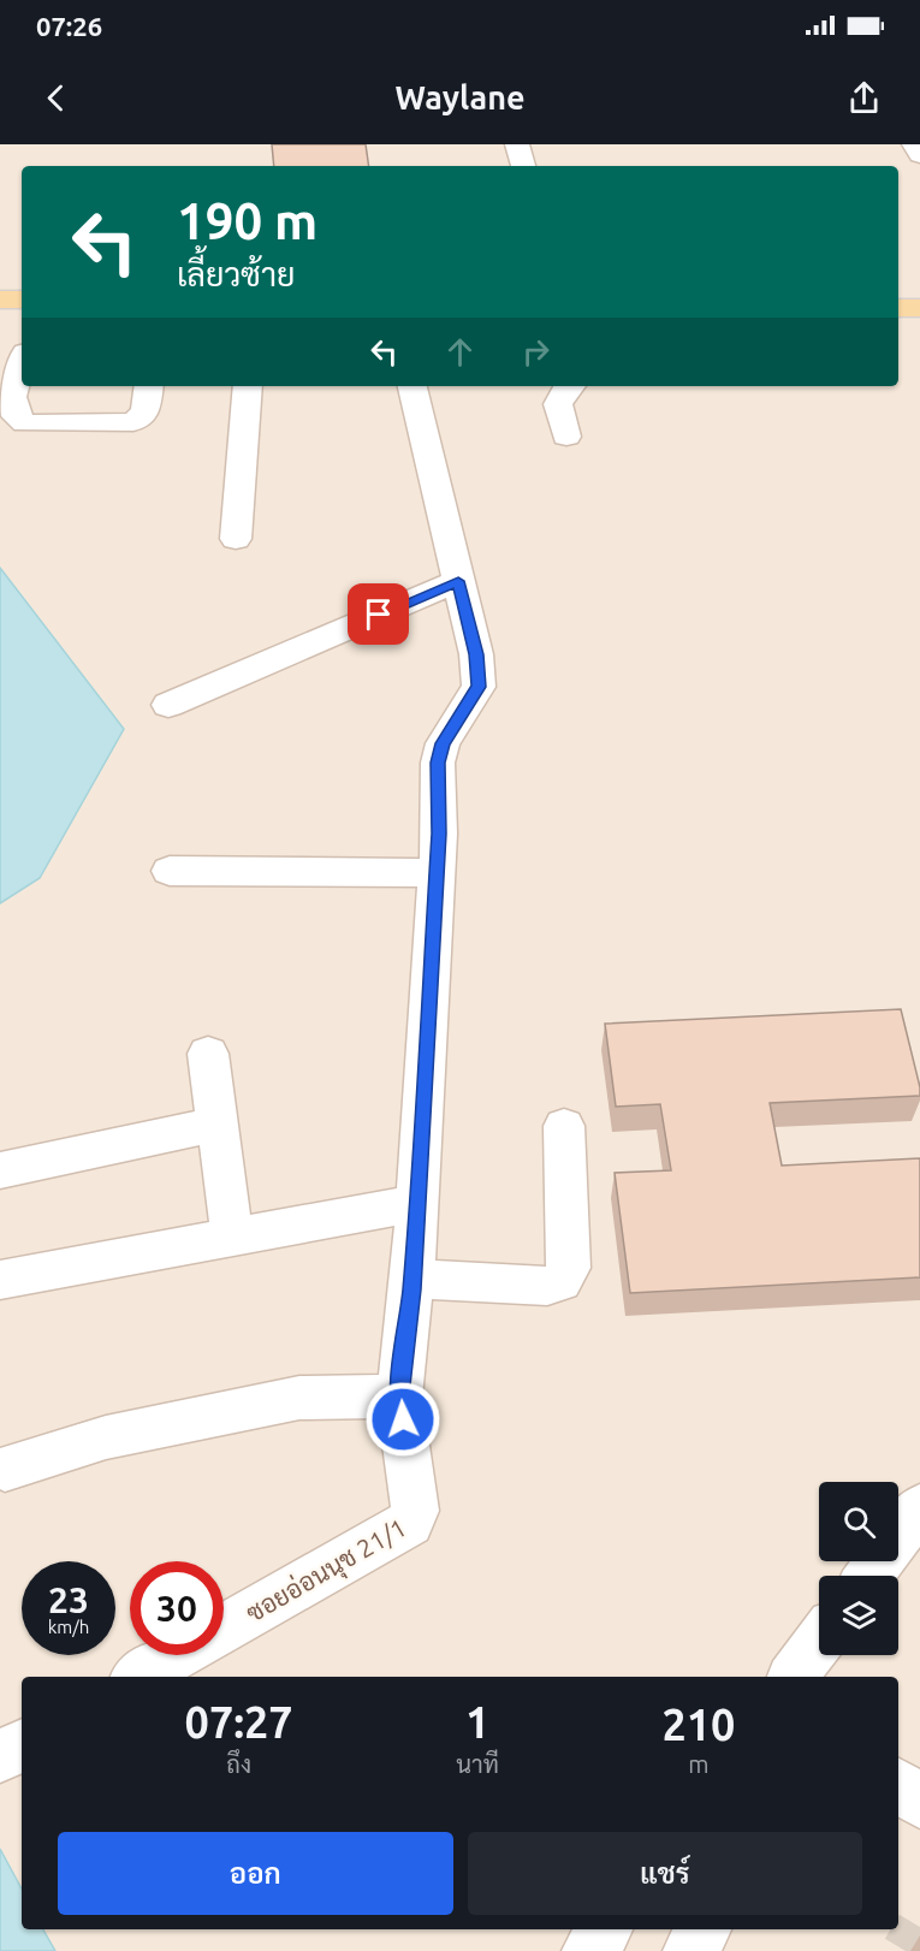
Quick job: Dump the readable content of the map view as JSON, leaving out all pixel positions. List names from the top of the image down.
{
  "streets": {
    "street": ["ซอยอ่อนนุช 21/1"]
  },
  "page": {
    "status": "07:26",
    "header": "Waylane",
    "turn": ["190 m", "เลี้ยวซ้าย"],
    "speed": "23 km/h",
    "limit": "30",
    "eta": [
      "07:27",
      "ถึง",
      "1",
      "นาที",
      "210",
      "m"
    ],
    "buttons": ["ออก", "แชร์"]
  }
}
